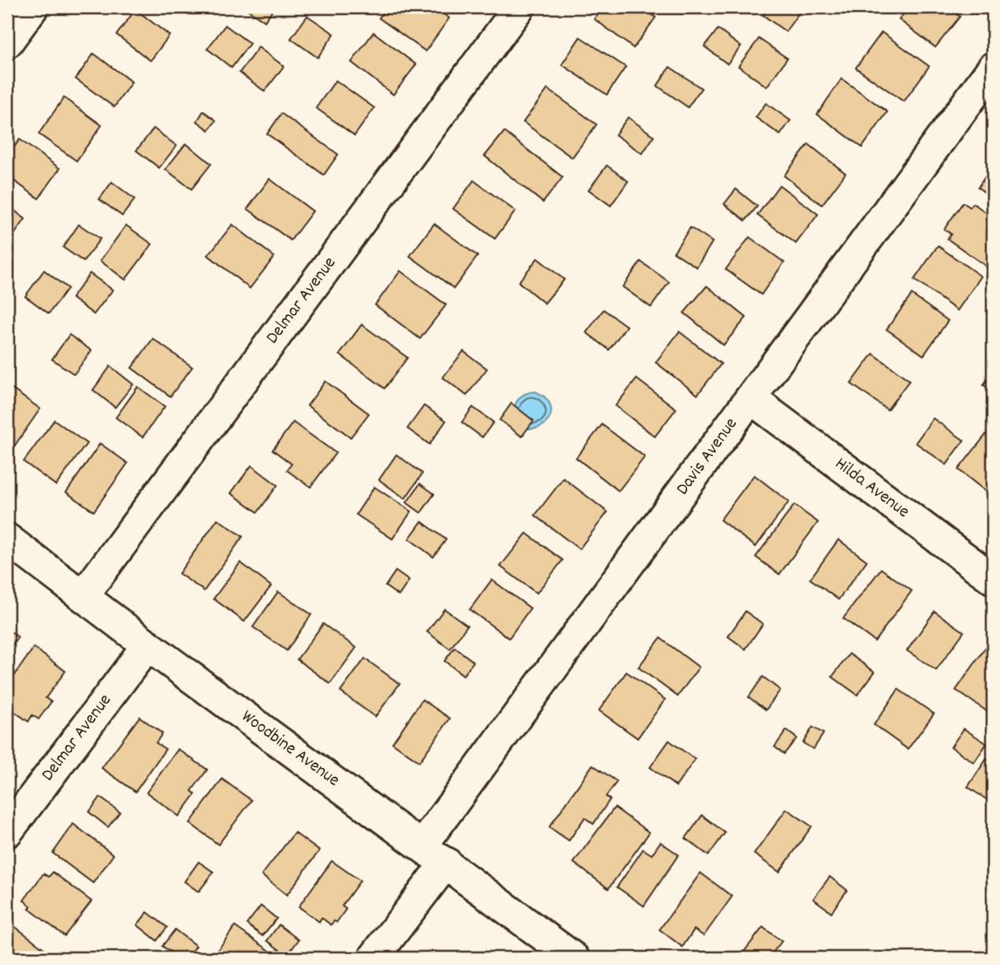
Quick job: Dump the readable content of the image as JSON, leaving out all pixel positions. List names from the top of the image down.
{
  "streets": {
    "street": [
      "Delmar Avenue",
      "Davis Avenue",
      "Hilda Avenue",
      "Woodbine Avenue"
    ]
  },
  "crossings": [
    ["Delmar Avenue", "Woodbine Avenue"],
    ["Davis Avenue", "Hilda Avenue"],
    ["Davis Avenue", "Woodbine Avenue"]
  ]
}
